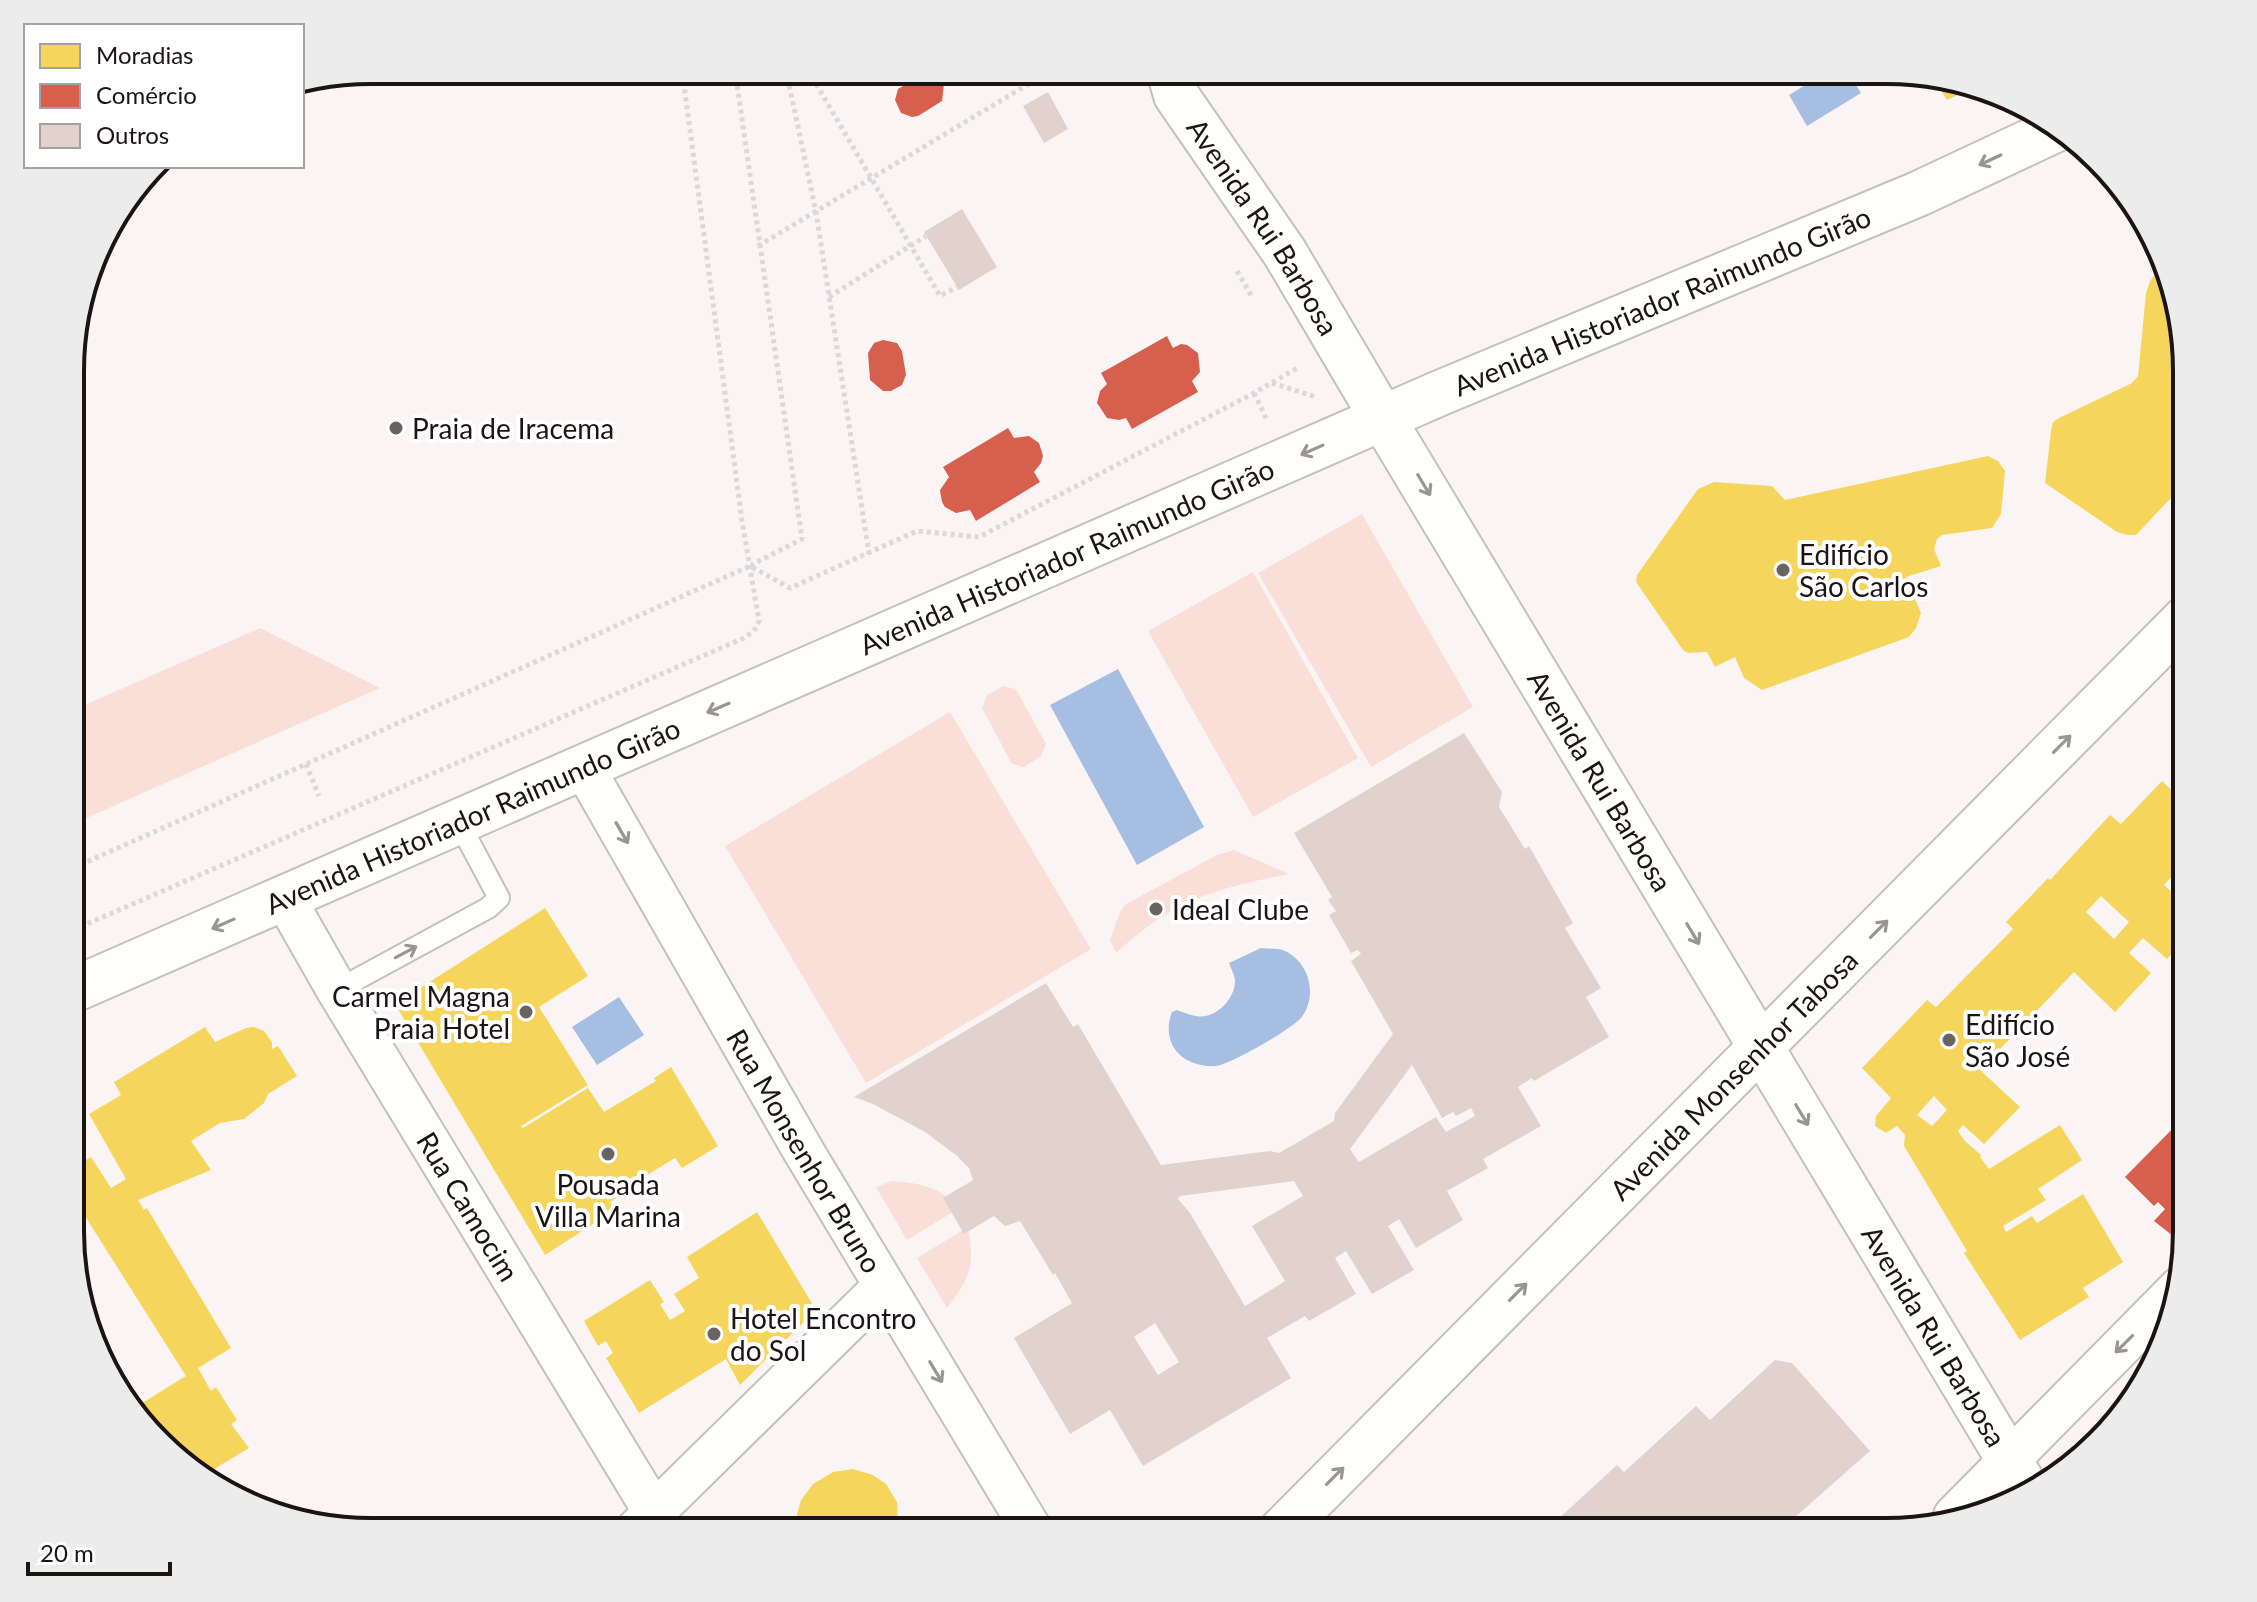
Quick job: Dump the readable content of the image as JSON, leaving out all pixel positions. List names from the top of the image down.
{
  "streets": {
    "main road": ["Avenida Rui Barbosa", "Avenida Historiador Raimundo Girão", "Avenida Monsenhor Tabosa"],
    "street": ["Rua Monsenhor Bruno", "Rua Camocim"]
  },
  "crossings": [
    ["Avenida Rui Barbosa", "Avenida Historiador Raimundo Girão"],
    ["Avenida Rui Barbosa", "Avenida Monsenhor Tabosa"],
    ["Avenida Historiador Raimundo Girão", "Rua Monsenhor Bruno"],
    ["Avenida Historiador Raimundo Girão", "Rua Camocim"]
  ],
  "one_way": [
    "Avenida Rui Barbosa",
    "Avenida Historiador Raimundo Girão",
    "Avenida Monsenhor Tabosa",
    "Rua Monsenhor Bruno"
  ],
  "places": [
    "Praia de Iracema",
    "Edifício São Carlos",
    "Ideal Clube",
    "Carmel Magna Praia Hotel",
    "Edifício São José",
    "Pousada Villa Marina",
    "Hotel Encontro do Sol"
  ],
  "legend": ["Moradias", "Comércio", "Outros"],
  "scale_bar": "20 m"
}
